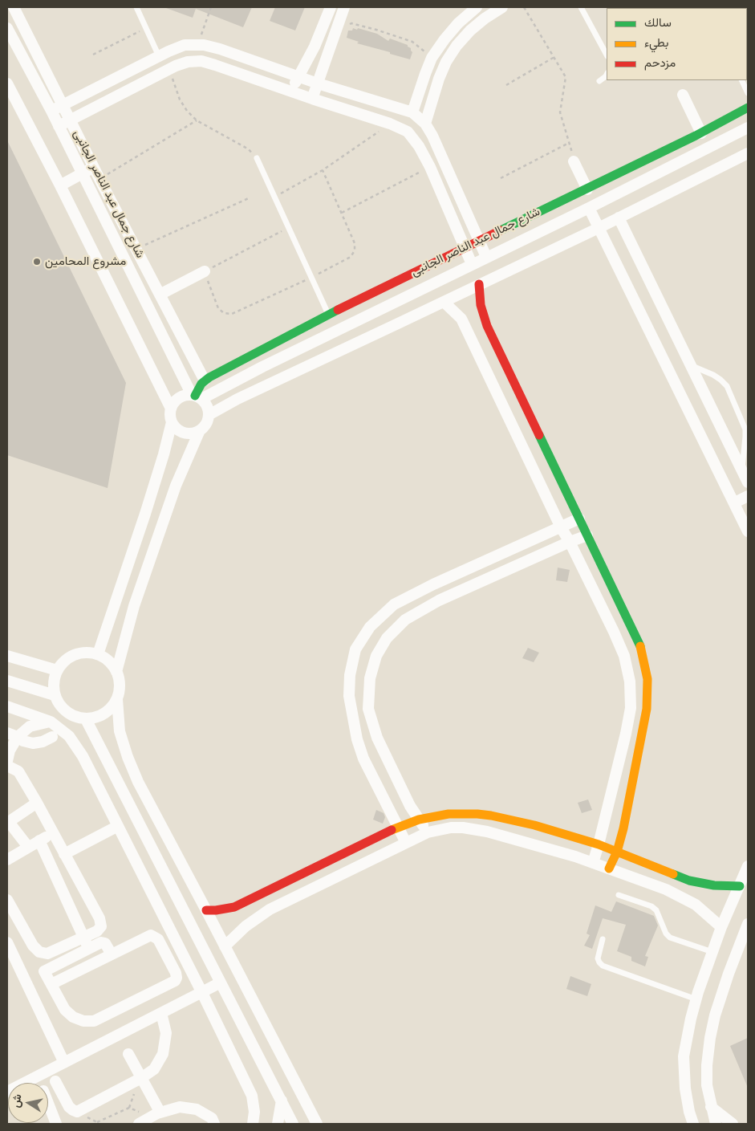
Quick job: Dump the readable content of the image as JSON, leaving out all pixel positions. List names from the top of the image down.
{
  "streets": {
    "street": ["شارع جمال عبد الناصر الجانبى"]
  },
  "places": ["مشروع المحامين"],
  "legend": ["سالك", "بطيء", "مزدحم"],
  "north": "left"
}
